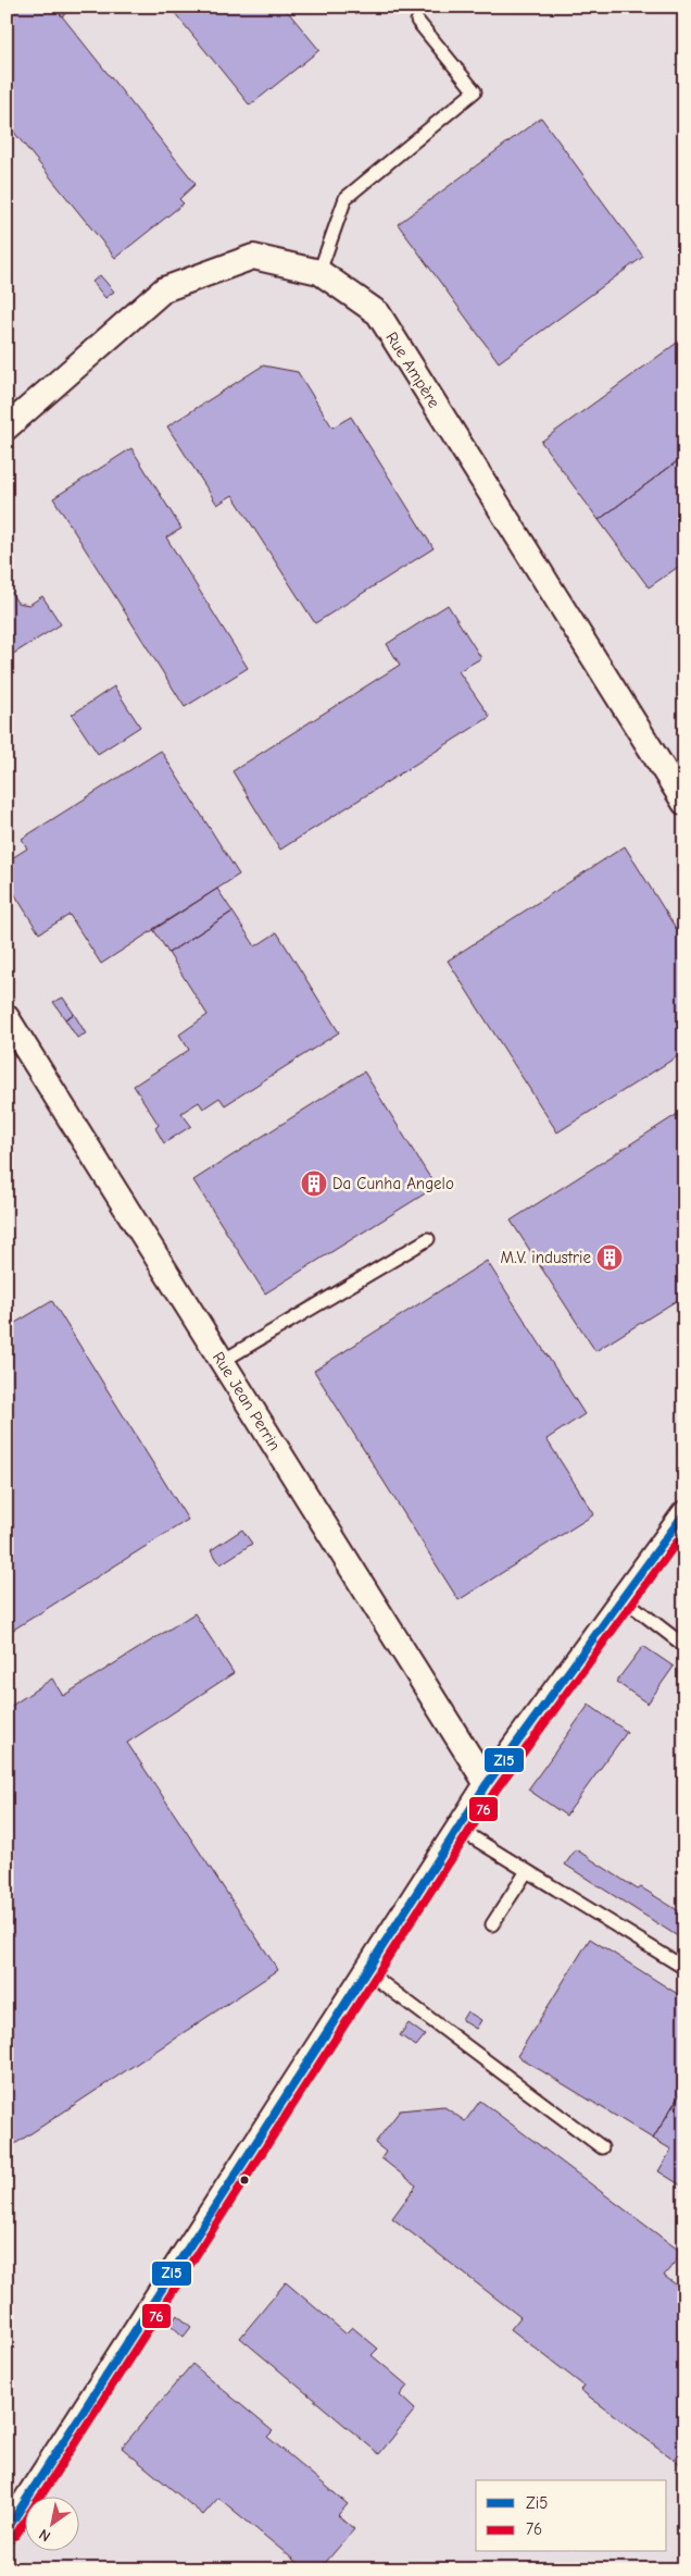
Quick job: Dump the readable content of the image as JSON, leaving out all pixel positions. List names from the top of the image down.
{
  "streets": {
    "street": ["Rue Ampère", "Rue Jean Perrin"]
  },
  "places": {
    "building": ["Da Cunha Angelo", "M.V. industrie"]
  },
  "lines": ["transit line Zi5", "transit line 76"],
  "legend": ["Zi5", "76"],
  "north": "bottom left"
}
